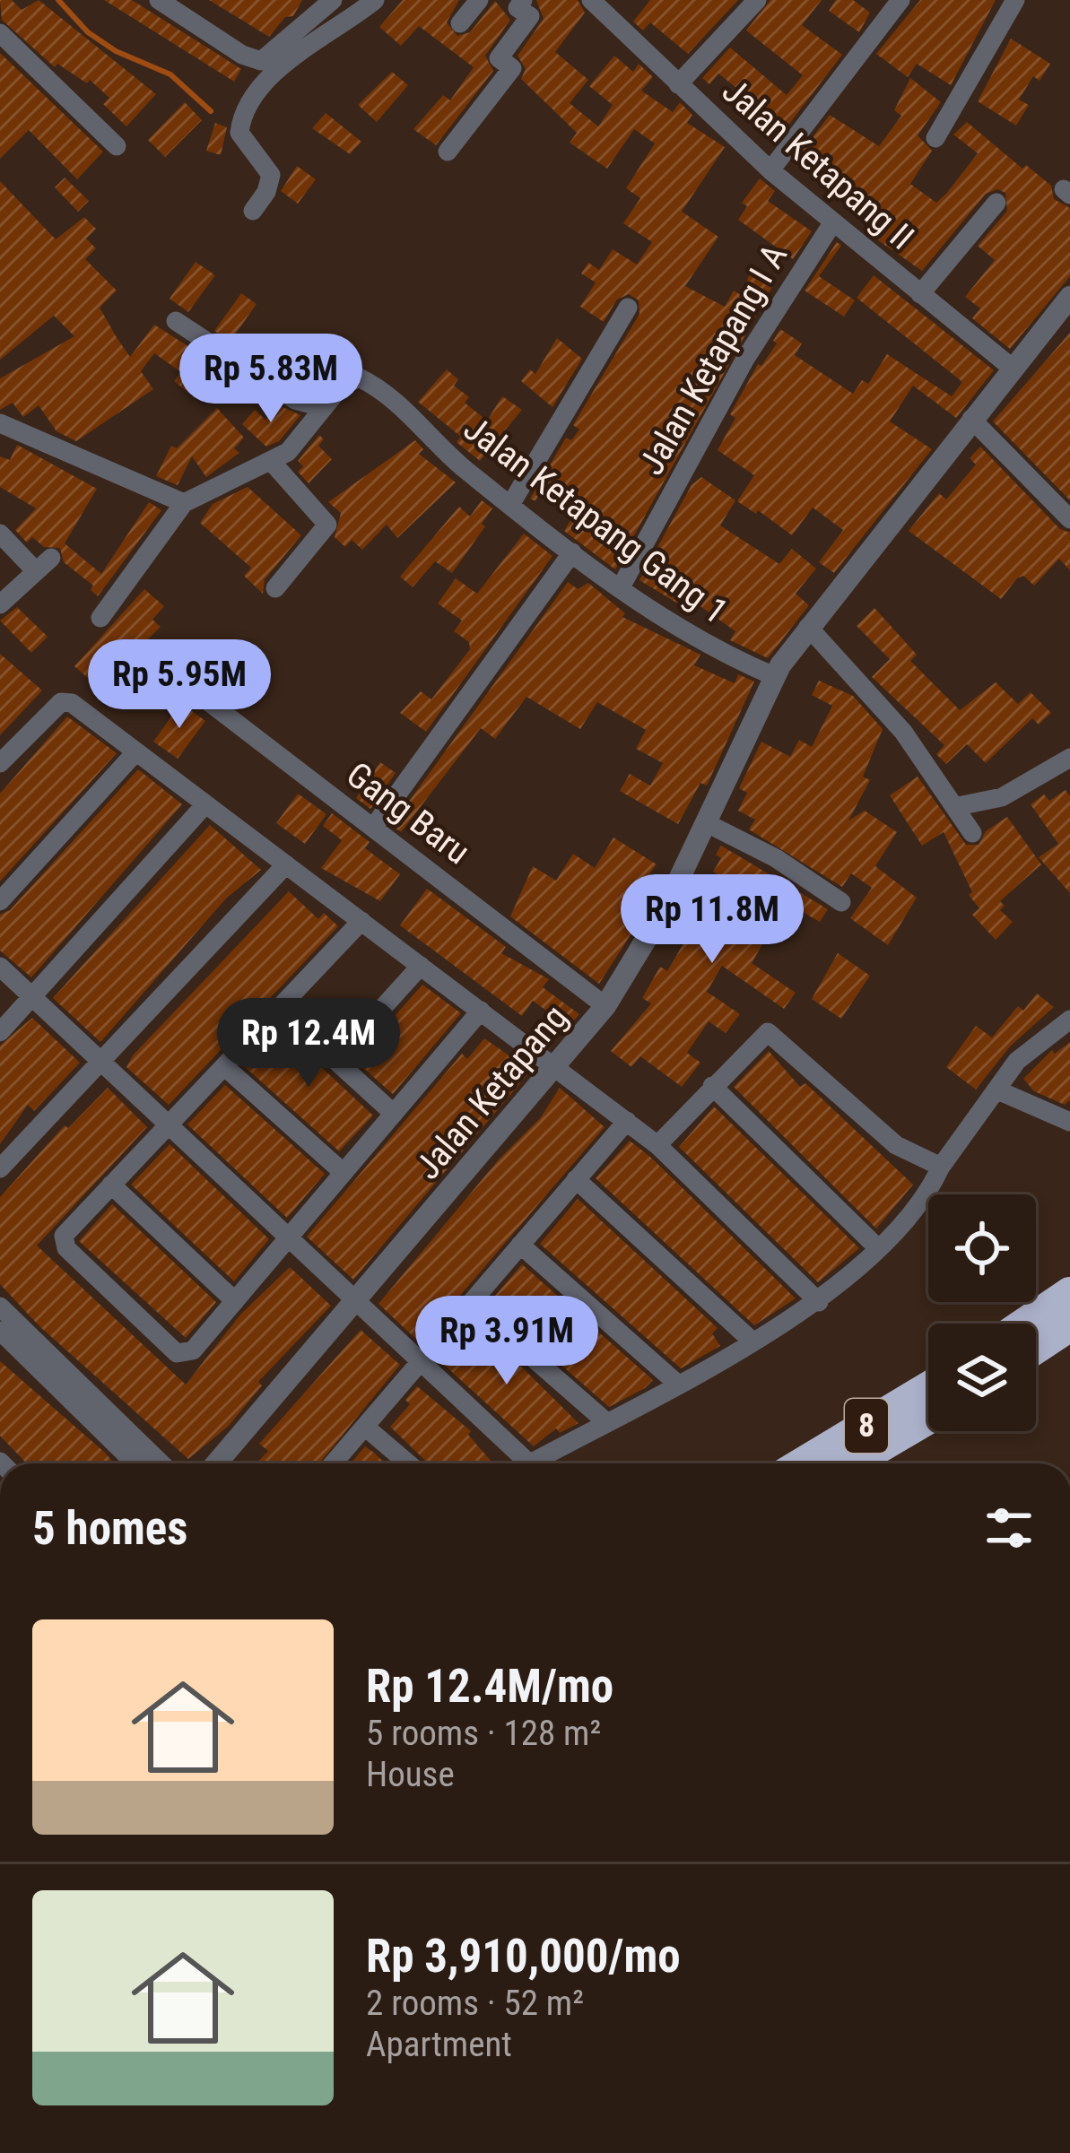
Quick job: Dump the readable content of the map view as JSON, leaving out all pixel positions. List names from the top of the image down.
{
  "streets": {
    "highway": ["8"],
    "street": [
      "Jalan Ketapang II",
      "Jalan Ketapang I A",
      "Jalan Ketapang Gang 1",
      "Gang Baru",
      "Jalan Ketapang"
    ]
  },
  "crossings": [
    ["Jalan Ketapang II", "Jalan Ketapang I A"],
    ["Jalan Ketapang II", "Jalan Ketapang"],
    ["Jalan Ketapang I A", "Jalan Ketapang Gang 1"],
    ["Jalan Ketapang Gang 1", "Jalan Ketapang"],
    ["Gang Baru", "Jalan Ketapang"]
  ],
  "page": {
    "price": [
      "Rp 5.83M",
      "Rp 5.95M",
      "Rp 11.8M",
      "Rp 12.4M",
      "Rp 3.91M"
    ],
    "heading": "5 homes",
    "list": [
      {
        "name": "Rp 12.4M/mo",
        "note": "5 rooms · 128 m² · House"
      },
      {
        "name": "Rp 3,910,000/mo",
        "note": "2 rooms · 52 m² · Apartment"
      }
    ]
  }
}
